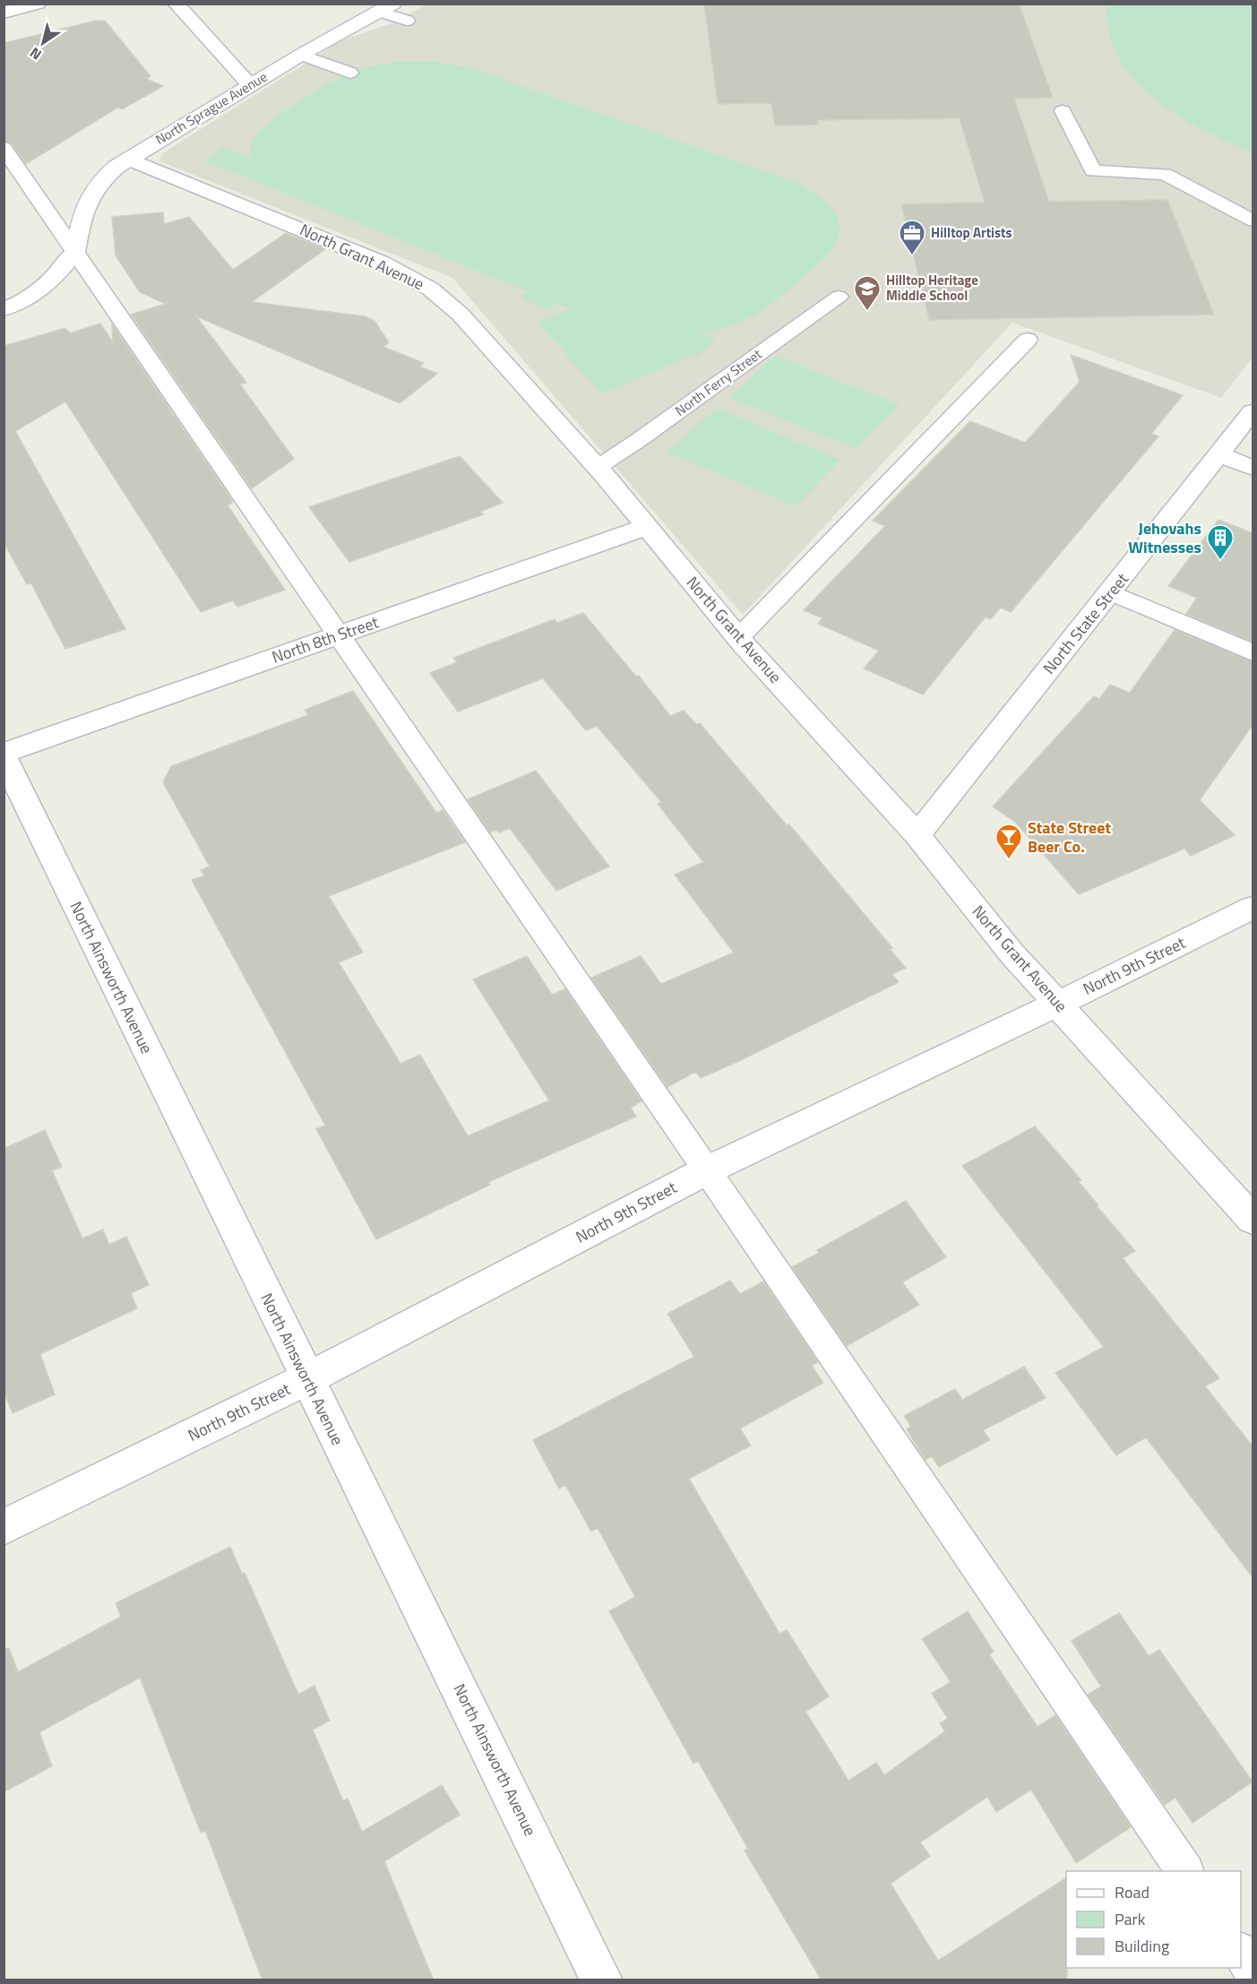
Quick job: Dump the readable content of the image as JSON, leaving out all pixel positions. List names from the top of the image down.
{
  "streets": {
    "street": [
      "North Sprague Avenue",
      "North Grant Avenue",
      "North State Street",
      "North 8th Street",
      "North 9th Street",
      "North Ainsworth Avenue"
    ],
    "lane": ["North Ferry Street"]
  },
  "crossings": [
    ["North Sprague Avenue", "North Grant Avenue"],
    ["North Grant Avenue", "North Ferry Street"],
    ["North Grant Avenue", "North State Street"],
    ["North Grant Avenue", "North 8th Street"],
    ["North Grant Avenue", "North 9th Street"],
    ["North 9th Street", "North Ainsworth Avenue"]
  ],
  "places": {
    "office": ["Hilltop Artists"],
    "school or university": ["Hilltop Heritage Middle School"],
    "building": ["Jehovahs Witnesses"],
    "bar": ["State Street Beer Co."]
  },
  "legend": ["Road", "Park", "Building"],
  "north": "bottom left"
}
